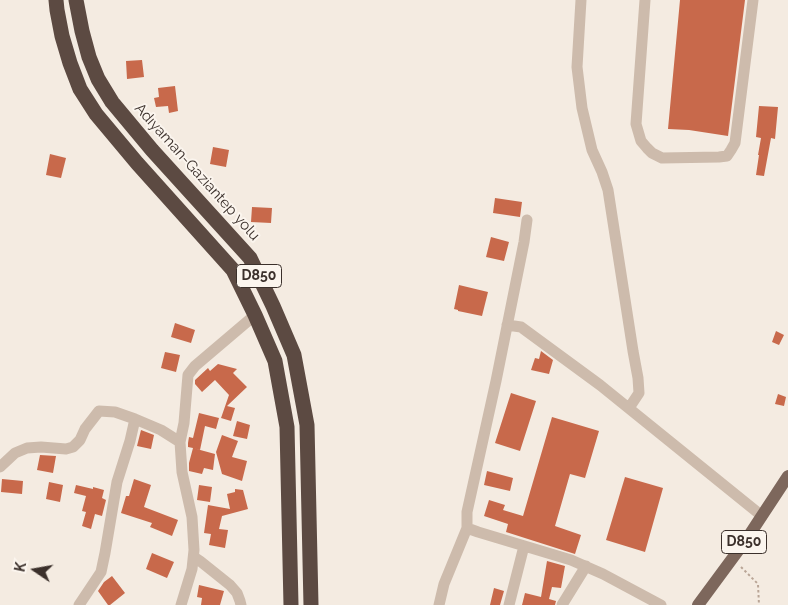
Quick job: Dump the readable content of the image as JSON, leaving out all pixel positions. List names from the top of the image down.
{
  "streets": {
    "highway": ["Adıyaman-Gaziantep yolu", "D850"]
  },
  "north": "left"
}
